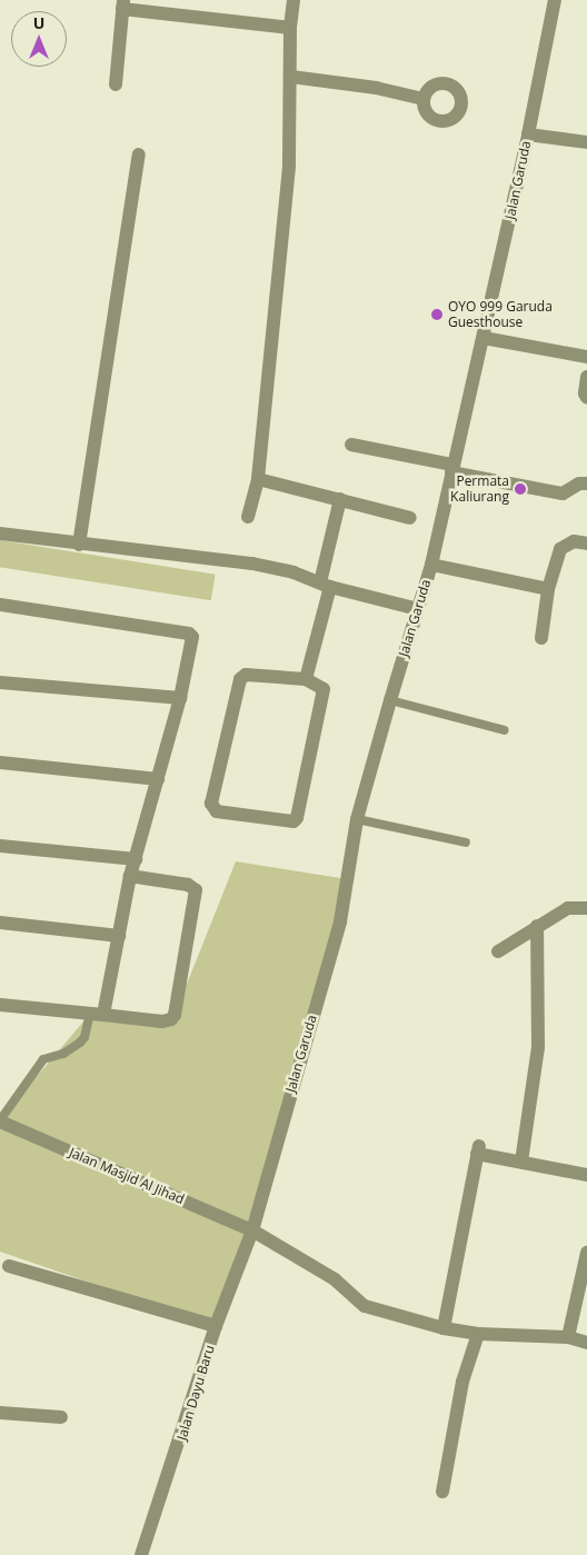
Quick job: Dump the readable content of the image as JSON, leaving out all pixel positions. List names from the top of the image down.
{
  "streets": {
    "street": ["Jalan Garuda", "Jalan Masjid Al Jihad", "Jalan Dayu Baru"]
  },
  "crossings": [
    ["Jalan Garuda", "Jalan Masjid Al Jihad"],
    ["Jalan Garuda", "Jalan Dayu Baru"],
    ["Jalan Masjid Al Jihad", "Jalan Dayu Baru"]
  ],
  "places": ["OYO 999 Garuda Guesthouse", "Permata Kaliurang"],
  "north": "top"
}
